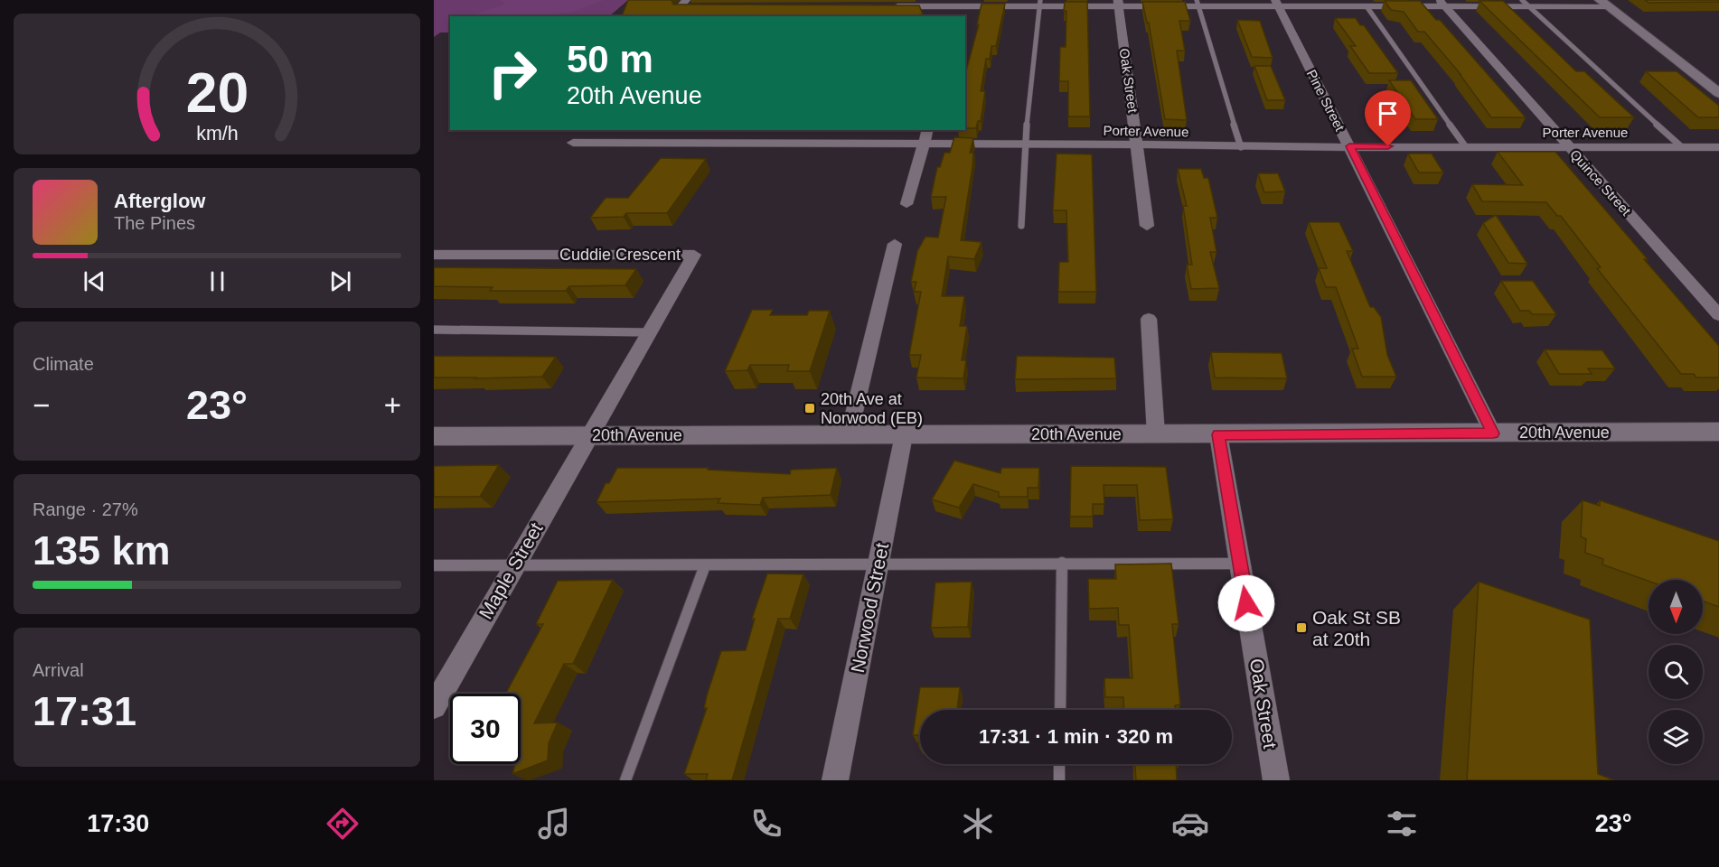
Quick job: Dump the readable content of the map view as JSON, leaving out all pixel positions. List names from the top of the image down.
{
  "streets": {
    "street": [
      "Oak Street",
      "Pine Street",
      "Porter Avenue",
      "Quince Street",
      "Cuddie Crescent",
      "20th Avenue",
      "Maple Street",
      "Norwood Street"
    ]
  },
  "crossings": [
    ["Oak Street", "Porter Avenue"],
    ["Oak Street", "20th Avenue"],
    ["Pine Street", "Porter Avenue"],
    ["Pine Street", "20th Avenue"],
    ["Porter Avenue", "Quince Street"],
    ["Cuddie Crescent", "20th Avenue"],
    ["Cuddie Crescent", "Maple Street"],
    ["20th Avenue", "Maple Street"],
    ["20th Avenue", "Norwood Street"]
  ],
  "places": {
    "transit": ["20th Ave at Norwood (EB)", "Oak St SB at 20th"]
  },
  "north": "bottom",
  "page": {
    "turn": ["50 m", "20th Avenue"],
    "song": ["Afterglow", "The Pines"],
    "tile": [
      "Climate",
      ["Range · 27%", "135 km"],
      ["Arrival", "17:31"]
    ],
    "heat": ["−", "23°", "+"],
    "limit": "30",
    "trip": "17:31 · 1 min · 320 m",
    "tabs": ["17:30", "23°"],
    "gauge": ["20", "km/h"]
  }
}
